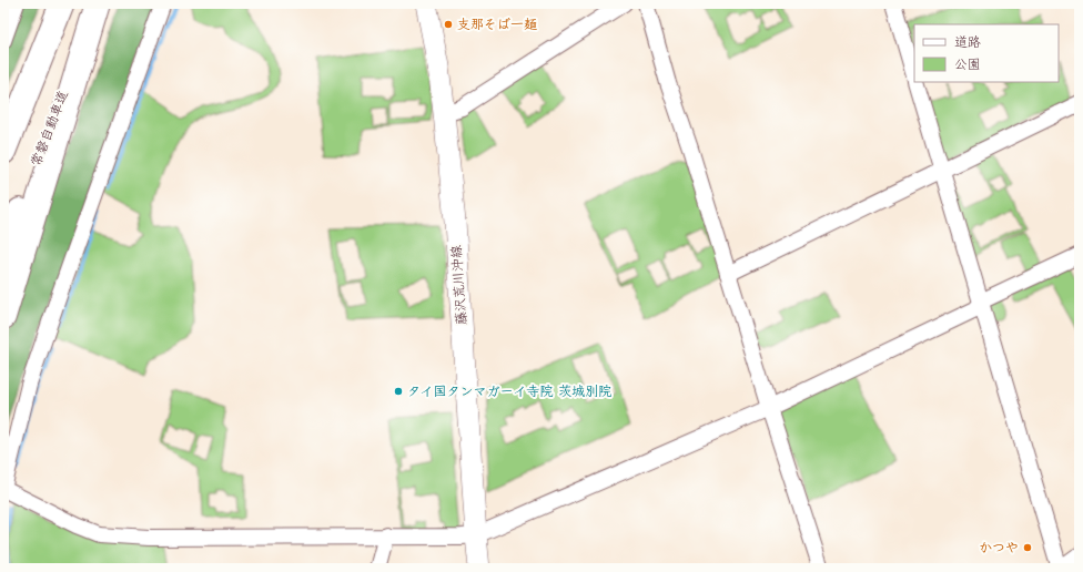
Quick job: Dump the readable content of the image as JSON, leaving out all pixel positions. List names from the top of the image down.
{
  "streets": {
    "highway": ["常磐自動車道"],
    "main road": ["藤沢荒川沖線"]
  },
  "places": ["支那そば一麺", "タイ国タンマガーイ寺院 茨城別院", "かつや"],
  "legend": ["道路", "公園"]
}
